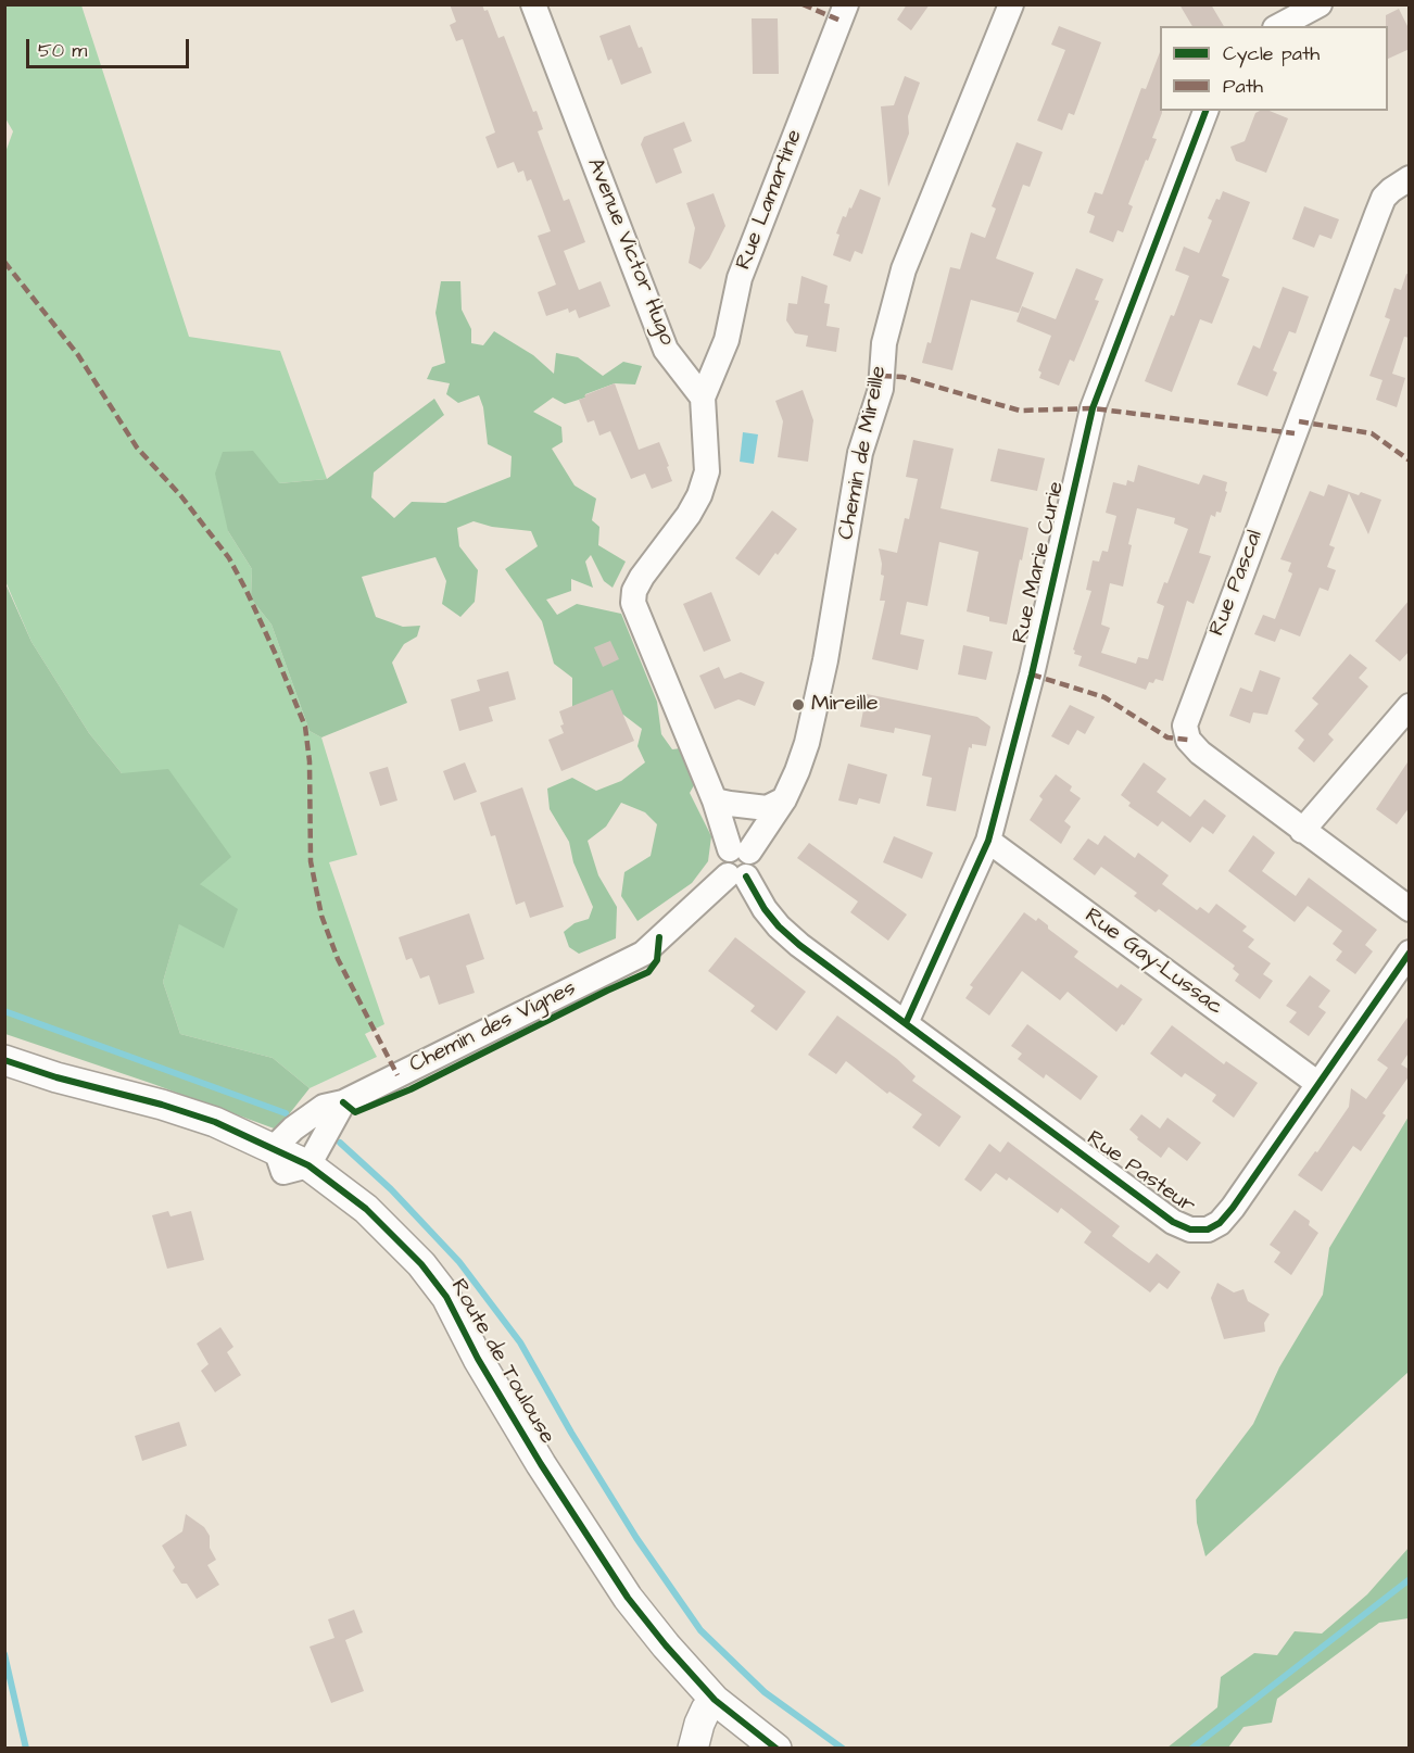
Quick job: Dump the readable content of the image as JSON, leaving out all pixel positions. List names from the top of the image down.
{
  "streets": {
    "street": [
      "Rue Lamartine",
      "Avenue Victor Hugo",
      "Chemin de Mireille",
      "Rue Marie Curie",
      "Rue Pascal",
      "Rue Gay-Lussac",
      "Chemin des Vignes",
      "Rue Pasteur",
      "Route de Toulouse"
    ]
  },
  "crossings": [
    ["Rue Lamartine", "Avenue Victor Hugo"],
    ["Rue Marie Curie", "Rue Gay-Lussac"],
    ["Rue Marie Curie", "Rue Pasteur"],
    ["Rue Gay-Lussac", "Rue Pasteur"],
    ["Chemin des Vignes", "Route de Toulouse"]
  ],
  "places": ["Mireille"],
  "legend": ["Cycle path", "Path"],
  "scale_bar": "50 m"
}
